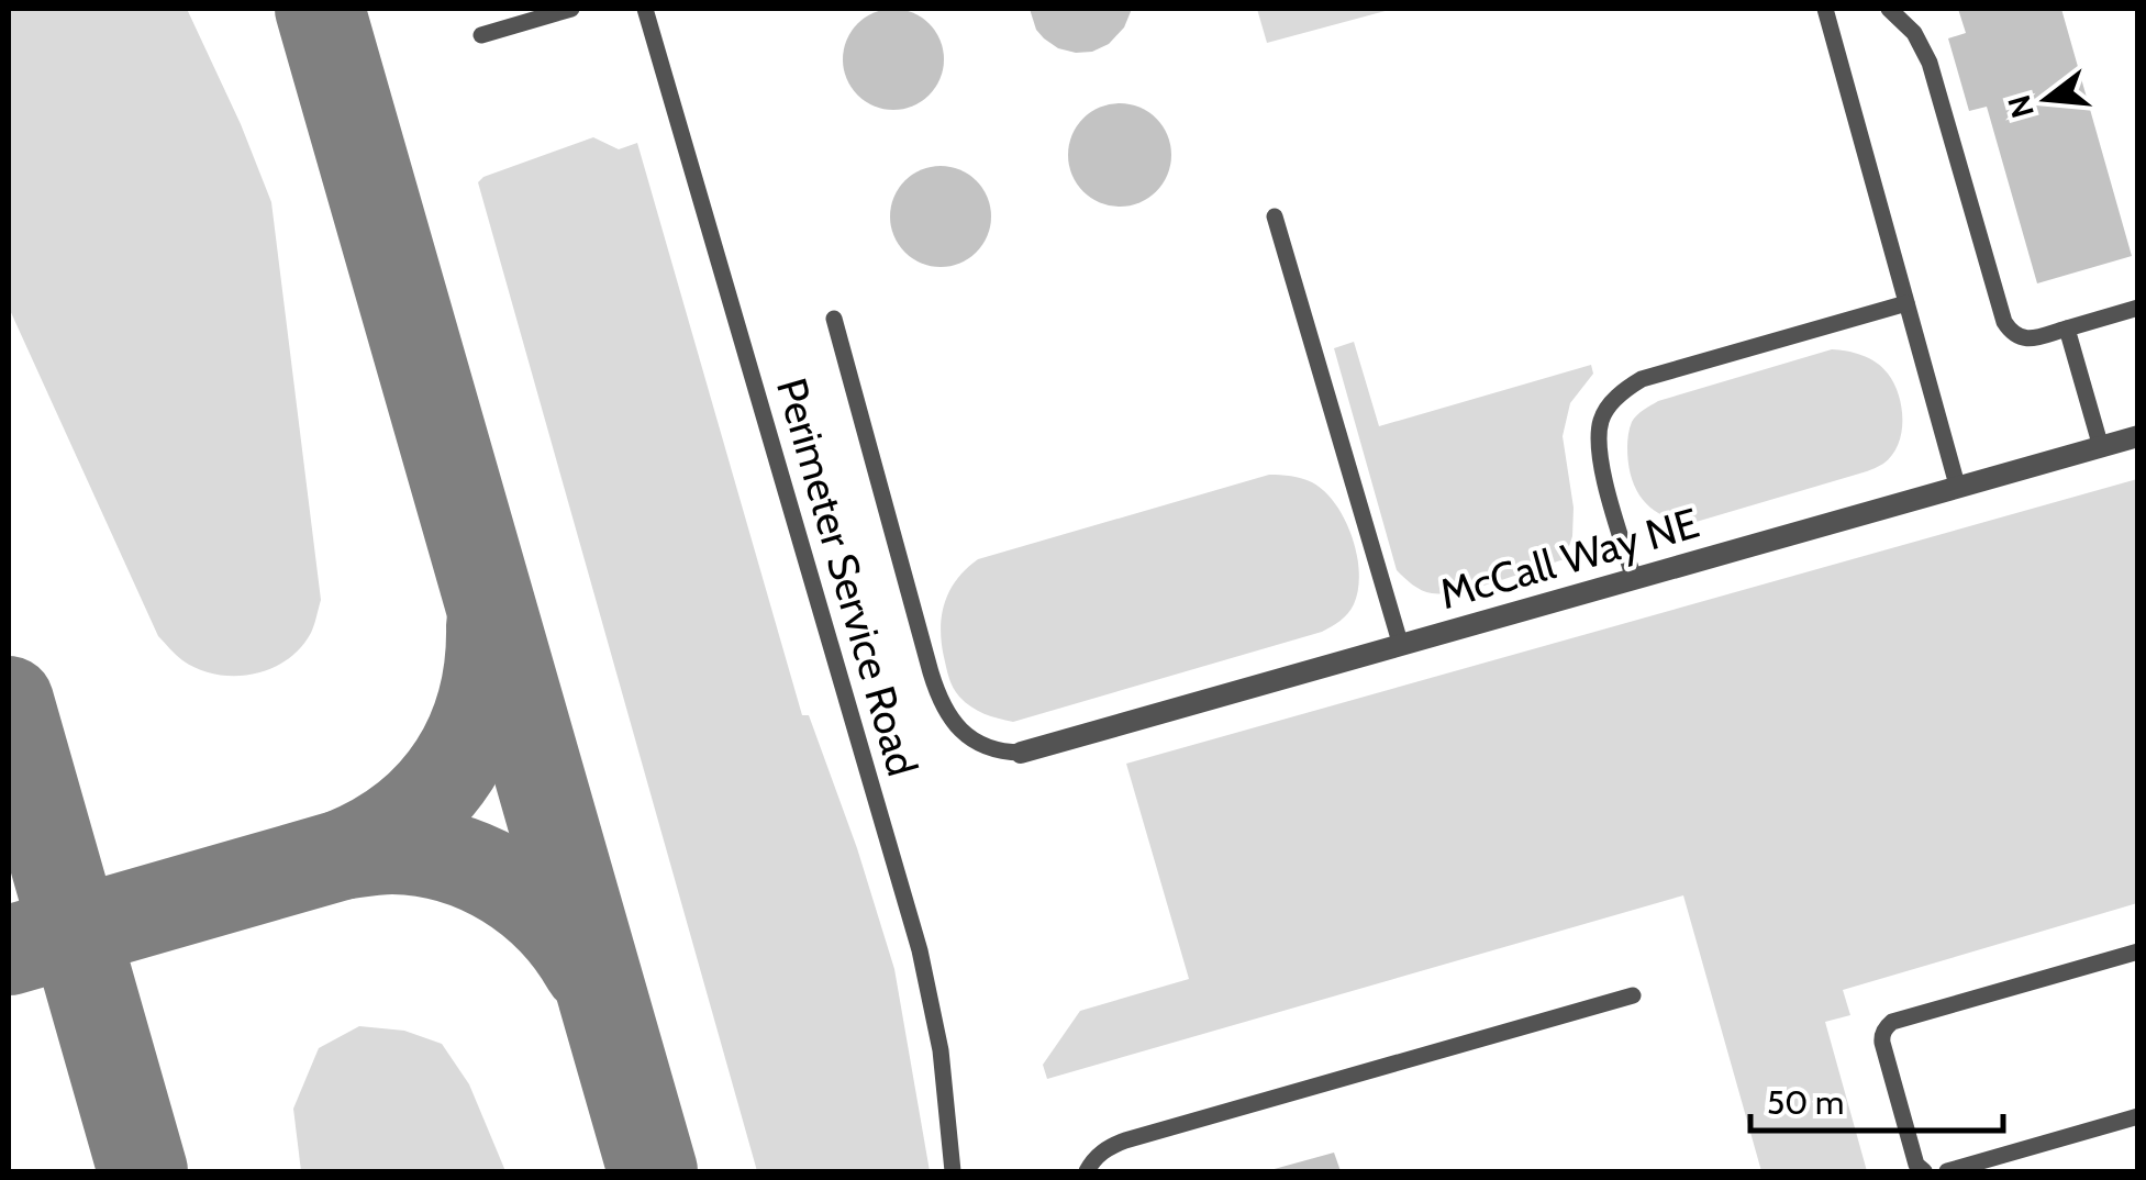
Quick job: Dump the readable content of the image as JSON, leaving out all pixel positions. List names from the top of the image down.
{
  "streets": {
    "street": ["McCall Way NE"],
    "lane": ["Perimeter Service Road"]
  },
  "scale_bar": "50 m",
  "north": "left"
}
